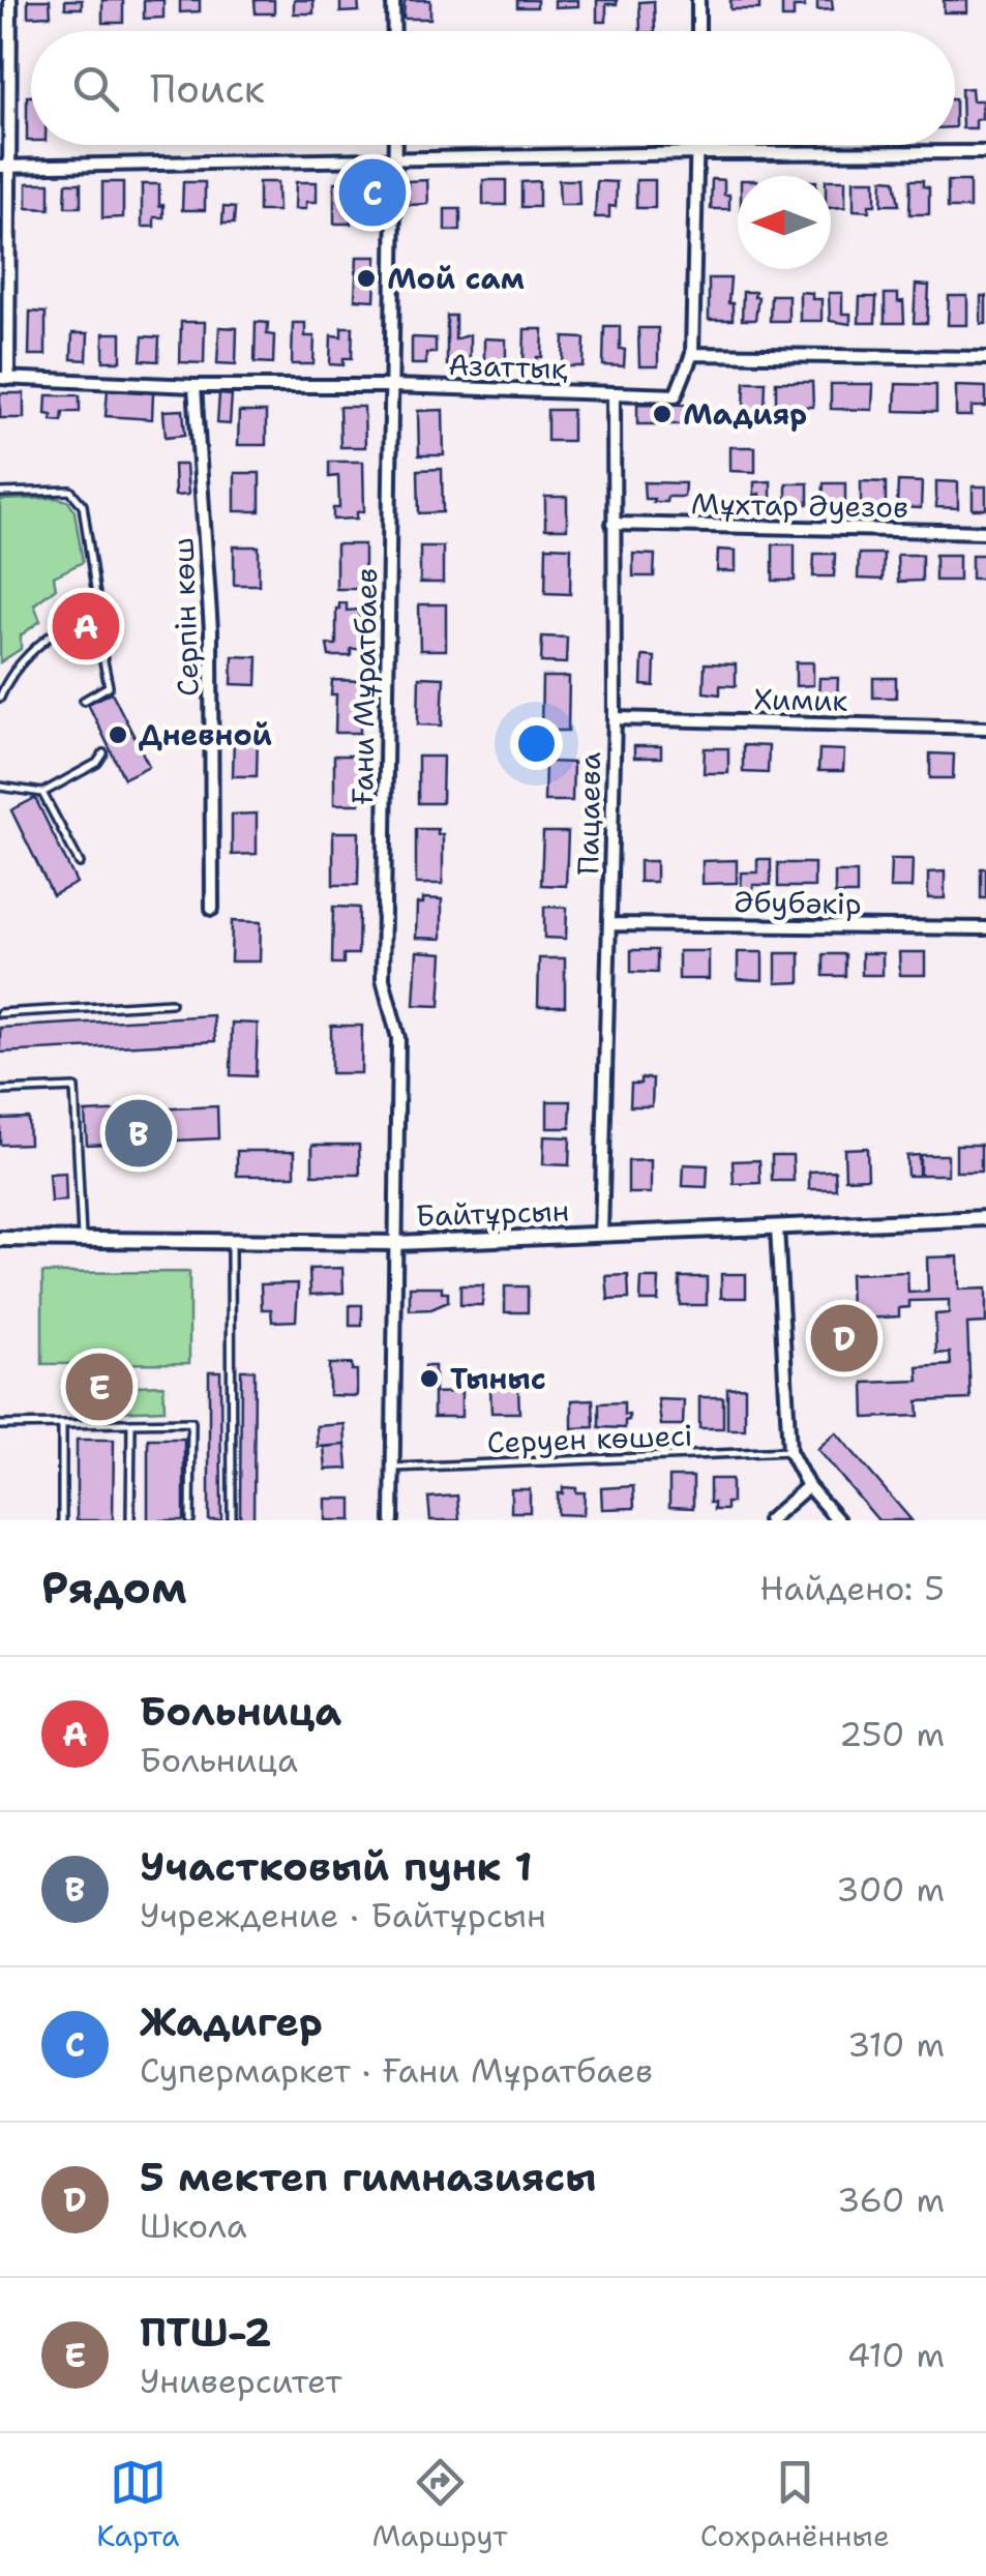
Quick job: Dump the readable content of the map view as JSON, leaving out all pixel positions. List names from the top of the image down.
{
  "streets": {
    "street": [
      "Азаттық",
      "Мұхтар Әуезов",
      "Серпін көш",
      "Ғани Мұратбаев",
      "Химик",
      "Пацаева",
      "Әбубәкір",
      "Байтұрсын"
    ],
    "lane": ["Серуен көшесі"]
  },
  "crossings": [
    ["Азаттық", "Серпін көш"],
    ["Азаттық", "Ғани Мұратбаев"],
    ["Азаттық", "Пацаева"],
    ["Мұхтар Әуезов", "Пацаева"],
    ["Ғани Мұратбаев", "Байтұрсын"],
    ["Ғани Мұратбаев", "Серуен көшесі"],
    ["Химик", "Пацаева"],
    ["Пацаева", "Әбубәкір"],
    ["Пацаева", "Байтұрсын"]
  ],
  "places": [
    "Мой сам",
    "Мадияр",
    "Дневной",
    "Тыныс"
  ],
  "north": "left",
  "page": {
    "search": "Поиск",
    "pins": [
      "C",
      "A",
      "B",
      "D",
      "E"
    ],
    "heading": ["Рядом", "Найдено: 5"],
    "list": [
      {
        "mark": "A",
        "name": "Больница",
        "note": "Больница",
        "value": "250 m"
      },
      {
        "mark": "B",
        "name": "Участковый пунк 1",
        "note": "Учреждение · Байтұрсын",
        "value": "300 m"
      },
      {
        "mark": "C",
        "name": "Жадигер",
        "note": "Супермаркет · Ғани Мұратбаев",
        "value": "310 m"
      },
      {
        "mark": "D",
        "name": "5 мектеп гимназиясы",
        "note": "Школа",
        "value": "360 m"
      },
      {
        "mark": "E",
        "name": "ПТШ-2",
        "note": "Университет",
        "value": "410 m"
      }
    ],
    "nav": ["Карта", "Маршрут", "Сохранённые"]
  }
}
